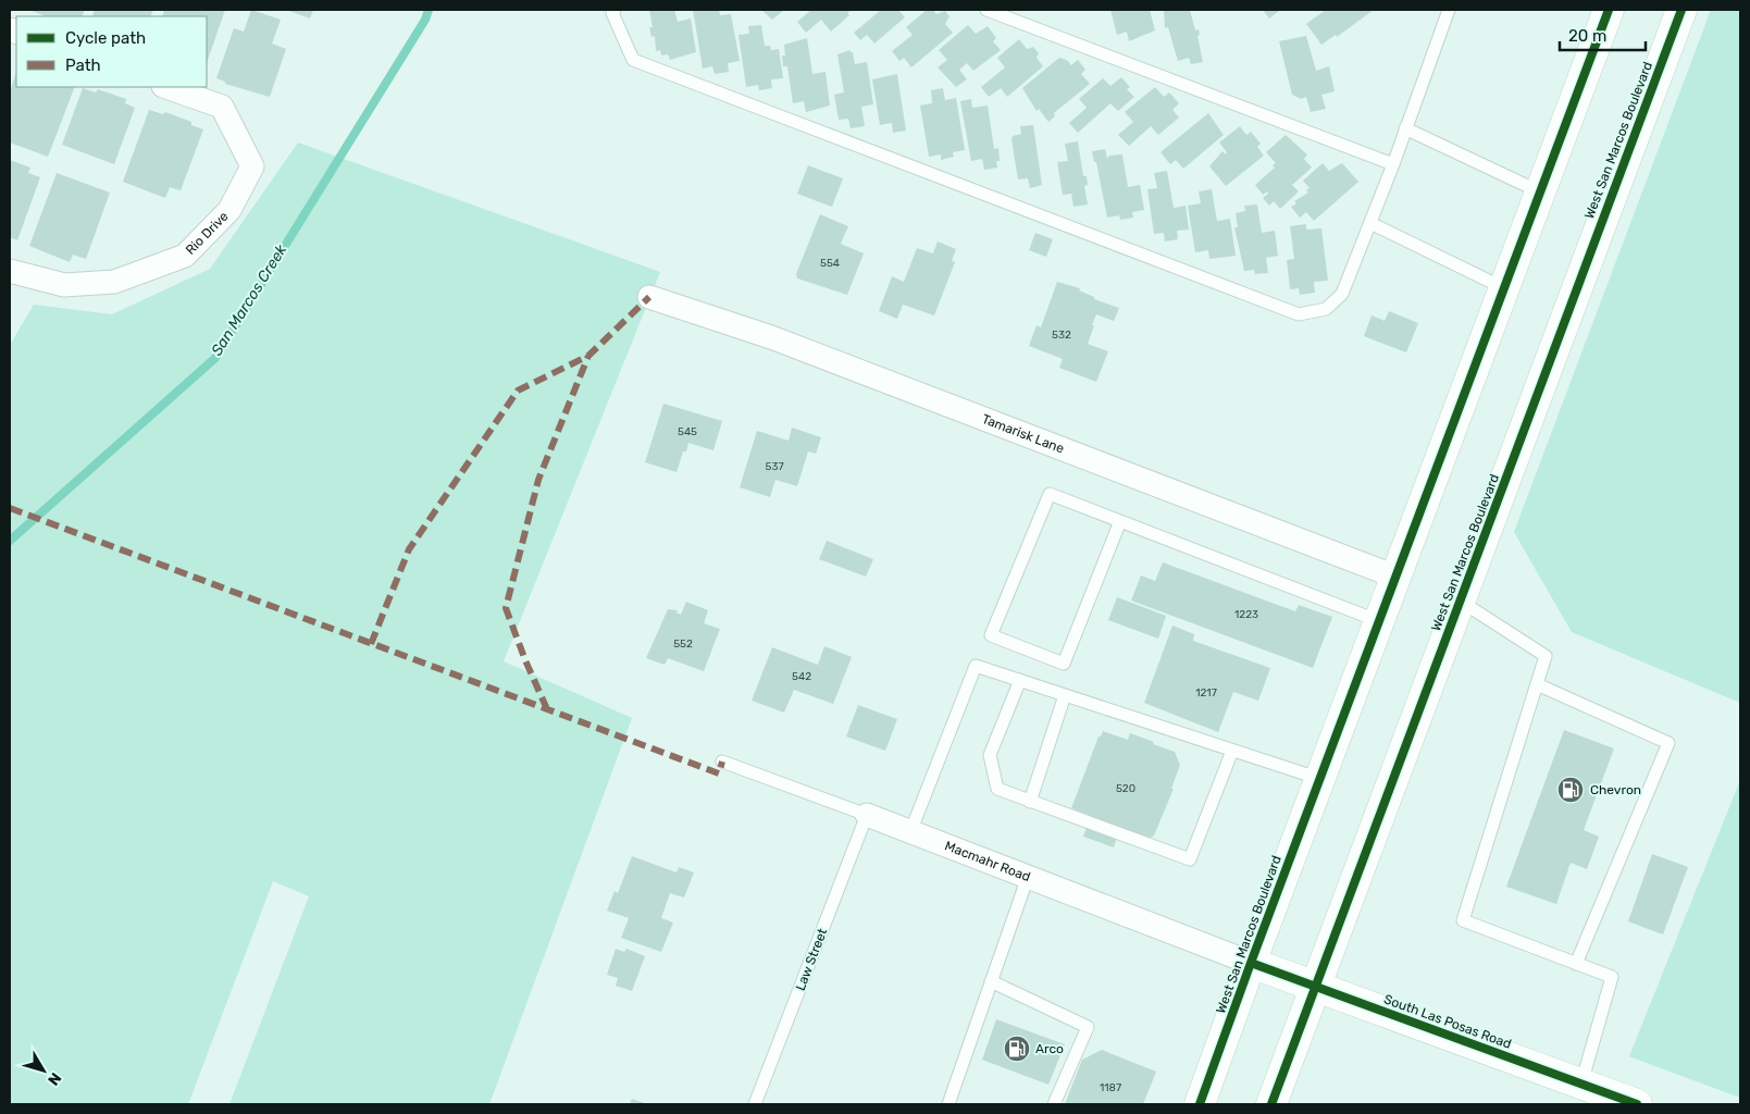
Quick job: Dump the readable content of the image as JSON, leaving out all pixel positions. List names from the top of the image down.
{
  "streets": {
    "main road": ["West San Marcos Boulevard", "South Las Posas Road"],
    "street": ["Rio Drive", "Tamarisk Lane", "Macmahr Road"],
    "lane": ["Law Street"]
  },
  "crossings": [
    ["West San Marcos Boulevard", "Tamarisk Lane"],
    ["West San Marcos Boulevard", "Macmahr Road"],
    ["West San Marcos Boulevard", "South Las Posas Road"],
    ["Macmahr Road", "Law Street"],
    ["Macmahr Road", "South Las Posas Road"]
  ],
  "water": ["San Marcos Creek"],
  "places": {
    "fuel station": ["Chevron", "Arco"]
  },
  "house_numbers": [
    "554",
    "532",
    "545",
    "537",
    "1223",
    "552",
    "542",
    "1217",
    "520",
    "1187"
  ],
  "legend": ["Cycle path", "Path"],
  "scale_bar": "20 m",
  "north": "bottom right"
}
